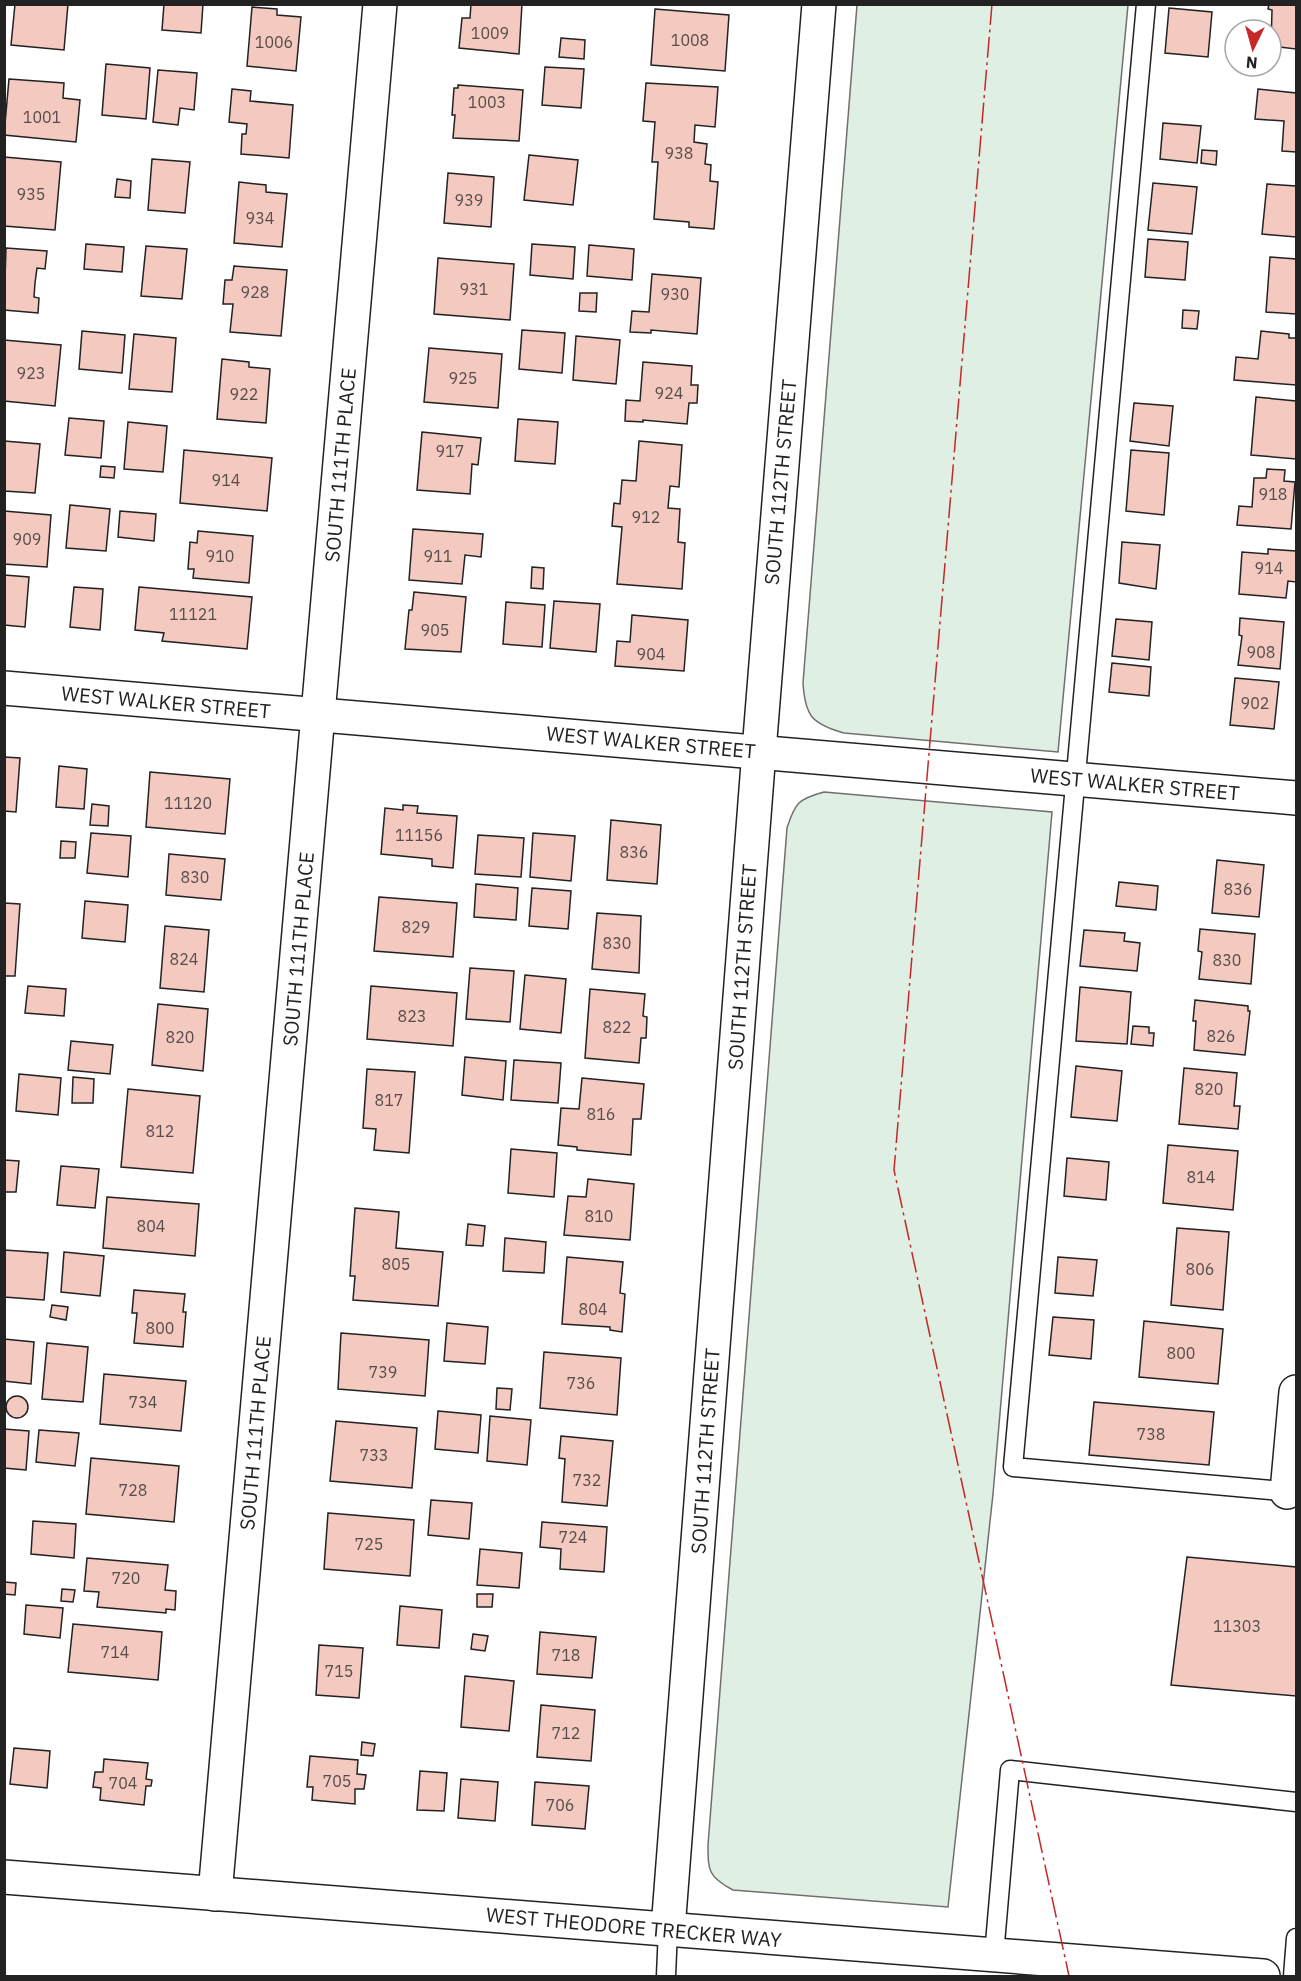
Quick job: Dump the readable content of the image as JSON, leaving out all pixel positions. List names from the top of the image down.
{
  "streets": {
    "street": [
      "SOUTH 111TH PLACE",
      "SOUTH 112TH STREET",
      "WEST WALKER STREET",
      "WEST THEODORE TRECKER WAY"
    ]
  },
  "crossings": [
    ["SOUTH 111TH PLACE", "WEST WALKER STREET"],
    ["SOUTH 111TH PLACE", "WEST THEODORE TRECKER WAY"],
    ["SOUTH 112TH STREET", "WEST WALKER STREET"],
    ["SOUTH 112TH STREET", "WEST THEODORE TRECKER WAY"]
  ],
  "house_numbers": [
    "1009",
    "1008",
    "1006",
    "1003",
    "1001",
    "938",
    "935",
    "939",
    "934",
    "931",
    "928",
    "930",
    "923",
    "925",
    "924",
    "922",
    "917",
    "914",
    "918",
    "912",
    "909",
    "910",
    "911",
    "914",
    "11121",
    "905",
    "908",
    "904",
    "902",
    "11120",
    "11156",
    "836",
    "830",
    "836",
    "829",
    "830",
    "824",
    "830",
    "823",
    "822",
    "826",
    "820",
    "820",
    "817",
    "816",
    "812",
    "814",
    "810",
    "804",
    "805",
    "806",
    "804",
    "800",
    "800",
    "739",
    "736",
    "734",
    "738",
    "733",
    "732",
    "728",
    "724",
    "725",
    "720",
    "11303",
    "714",
    "718",
    "715",
    "712",
    "705",
    "704",
    "706"
  ],
  "north": "bottom"
}
